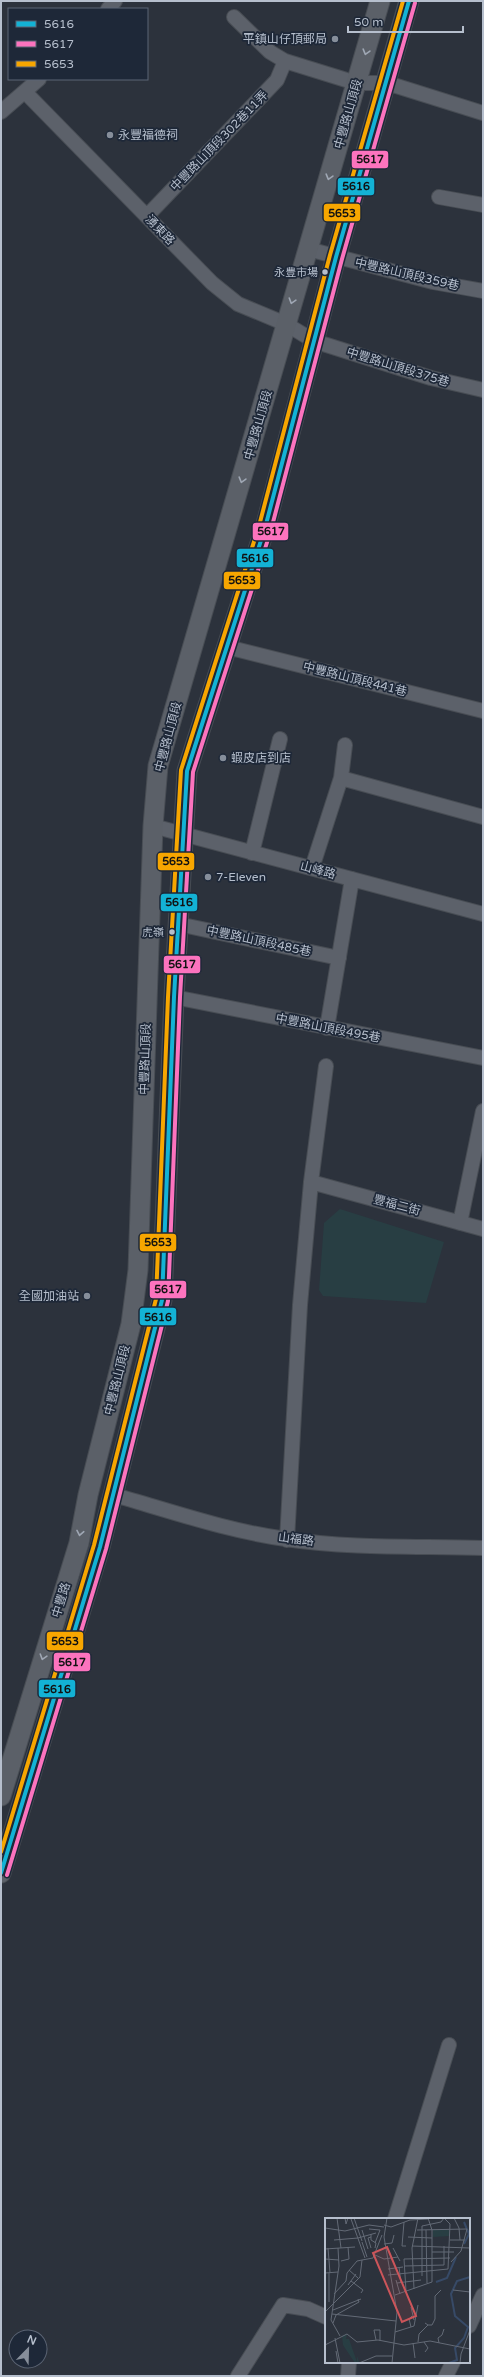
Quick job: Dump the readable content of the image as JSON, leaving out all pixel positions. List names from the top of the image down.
{
  "streets": {
    "main road": ["中豐路山頂段", "中豐路"],
    "street": [
      "中豐路山頂段302巷11弄",
      "湧東路",
      "中豐路山頂段359巷",
      "中豐路山頂段375巷",
      "中豐路山頂段441巷",
      "山峰路",
      "中豐路山頂段485巷",
      "中豐路山頂段495巷",
      "豐福二街",
      "山福路"
    ]
  },
  "crossings": [
    ["中豐路山頂段", "湧東路"],
    ["中豐路山頂段", "中豐路山頂段359巷"],
    ["中豐路山頂段", "中豐路山頂段375巷"],
    ["中豐路山頂段", "中豐路山頂段441巷"],
    ["中豐路山頂段", "山峰路"],
    ["中豐路山頂段", "中豐路山頂段485巷"],
    ["中豐路山頂段", "中豐路山頂段495巷"],
    ["中豐路山頂段", "山福路"],
    ["中豐路山頂段", "中豐路"],
    ["中豐路山頂段302巷11弄", "湧東路"],
    ["湧東路", "中豐路山頂段375巷"],
    ["山福路", "中豐路"]
  ],
  "places": [
    "平鎮山仔頂郵局",
    "永豐福德祠",
    "永豊市場",
    "蝦皮店到店",
    "7-Eleven",
    "虎嶺",
    "全國加油站"
  ],
  "lines": ["transit line 5616", "transit line 5653", "transit line 5617"],
  "legend": ["5616", "5617", "5653"],
  "scale_bar": "50 m",
  "north": "top right"
}
